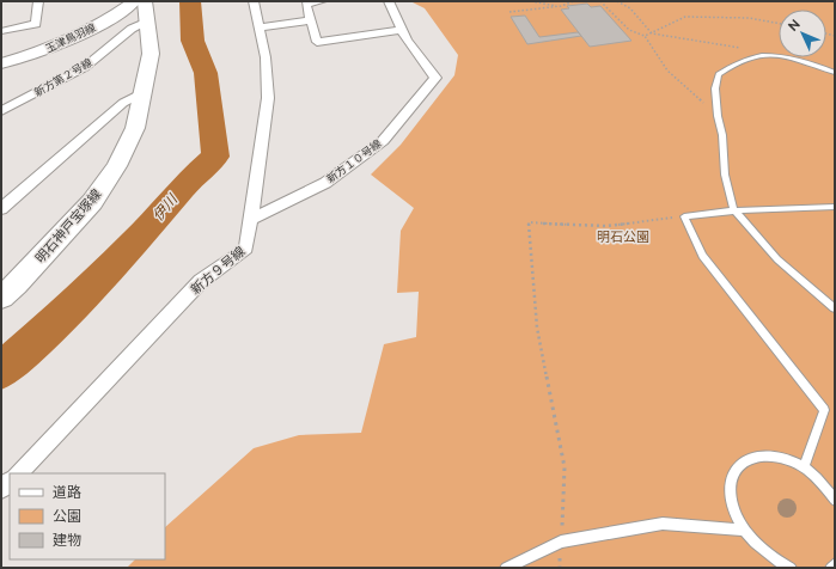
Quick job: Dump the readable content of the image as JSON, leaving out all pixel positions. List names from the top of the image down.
{
  "streets": {
    "main road": ["明石神戸宝塚線"],
    "street": [
      "玉津鳥羽線",
      "新方第２号線",
      "新方１０号線",
      "新方９号線"
    ]
  },
  "crossings": [
    ["新方第２号線", "明石神戸宝塚線"],
    ["新方１０号線", "新方９号線"]
  ],
  "water": ["伊川"],
  "parks": ["明石公園"],
  "legend": ["道路", "公園", "建物"],
  "north": "top left"
}
